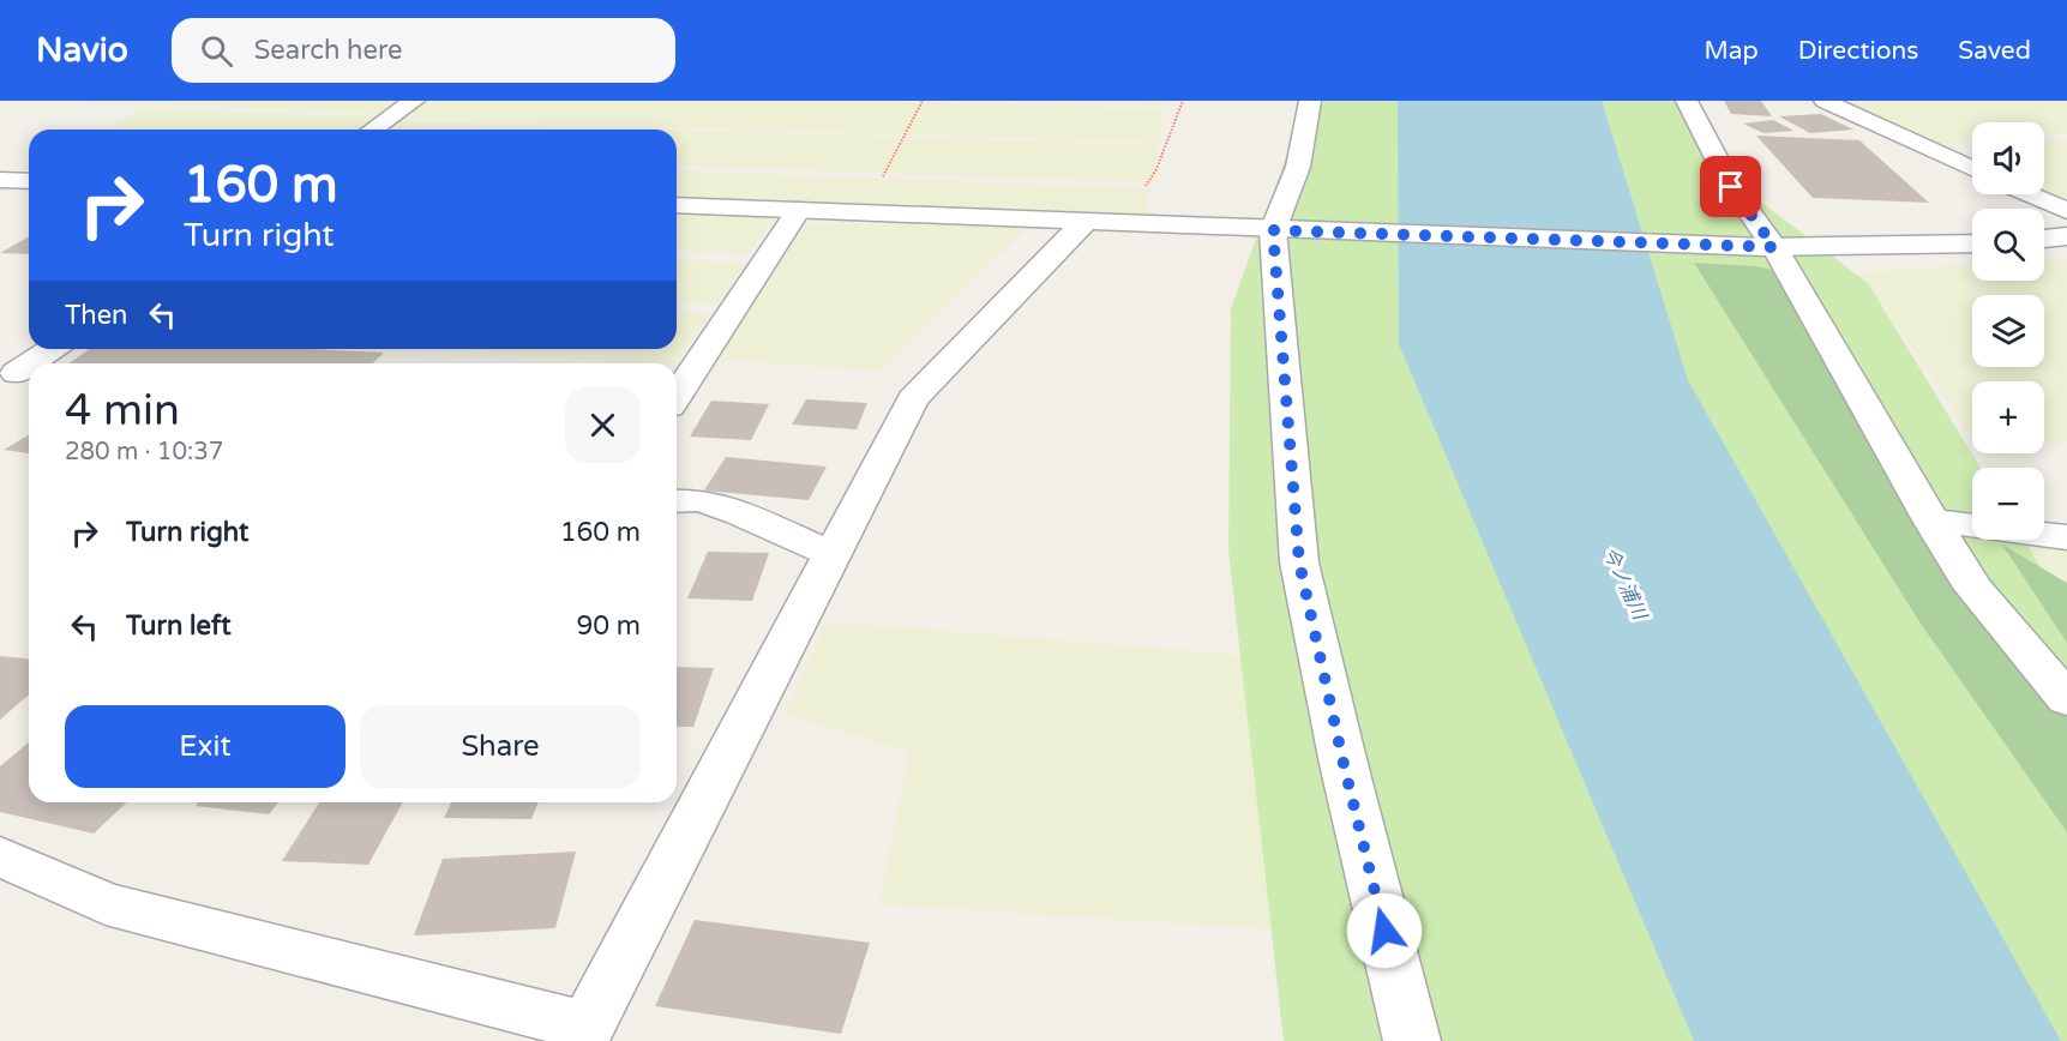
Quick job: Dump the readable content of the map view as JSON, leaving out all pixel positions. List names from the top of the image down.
{
  "water": ["今ノ浦川"],
  "page": {
    "header": "Navio",
    "search": "Search here",
    "nav": ["Map", "Directions", "Saved"],
    "map_buttons": ["+", "−"],
    "turn": ["160 m", "Turn right"],
    "then": "Then",
    "heading": ["4 min", "280 m · 10:37"],
    "list": [
      {
        "name": "Turn right",
        "value": "160 m"
      },
      {
        "name": "Turn left",
        "value": "90 m"
      }
    ],
    "buttons": ["Exit", "Share"]
  }
}
